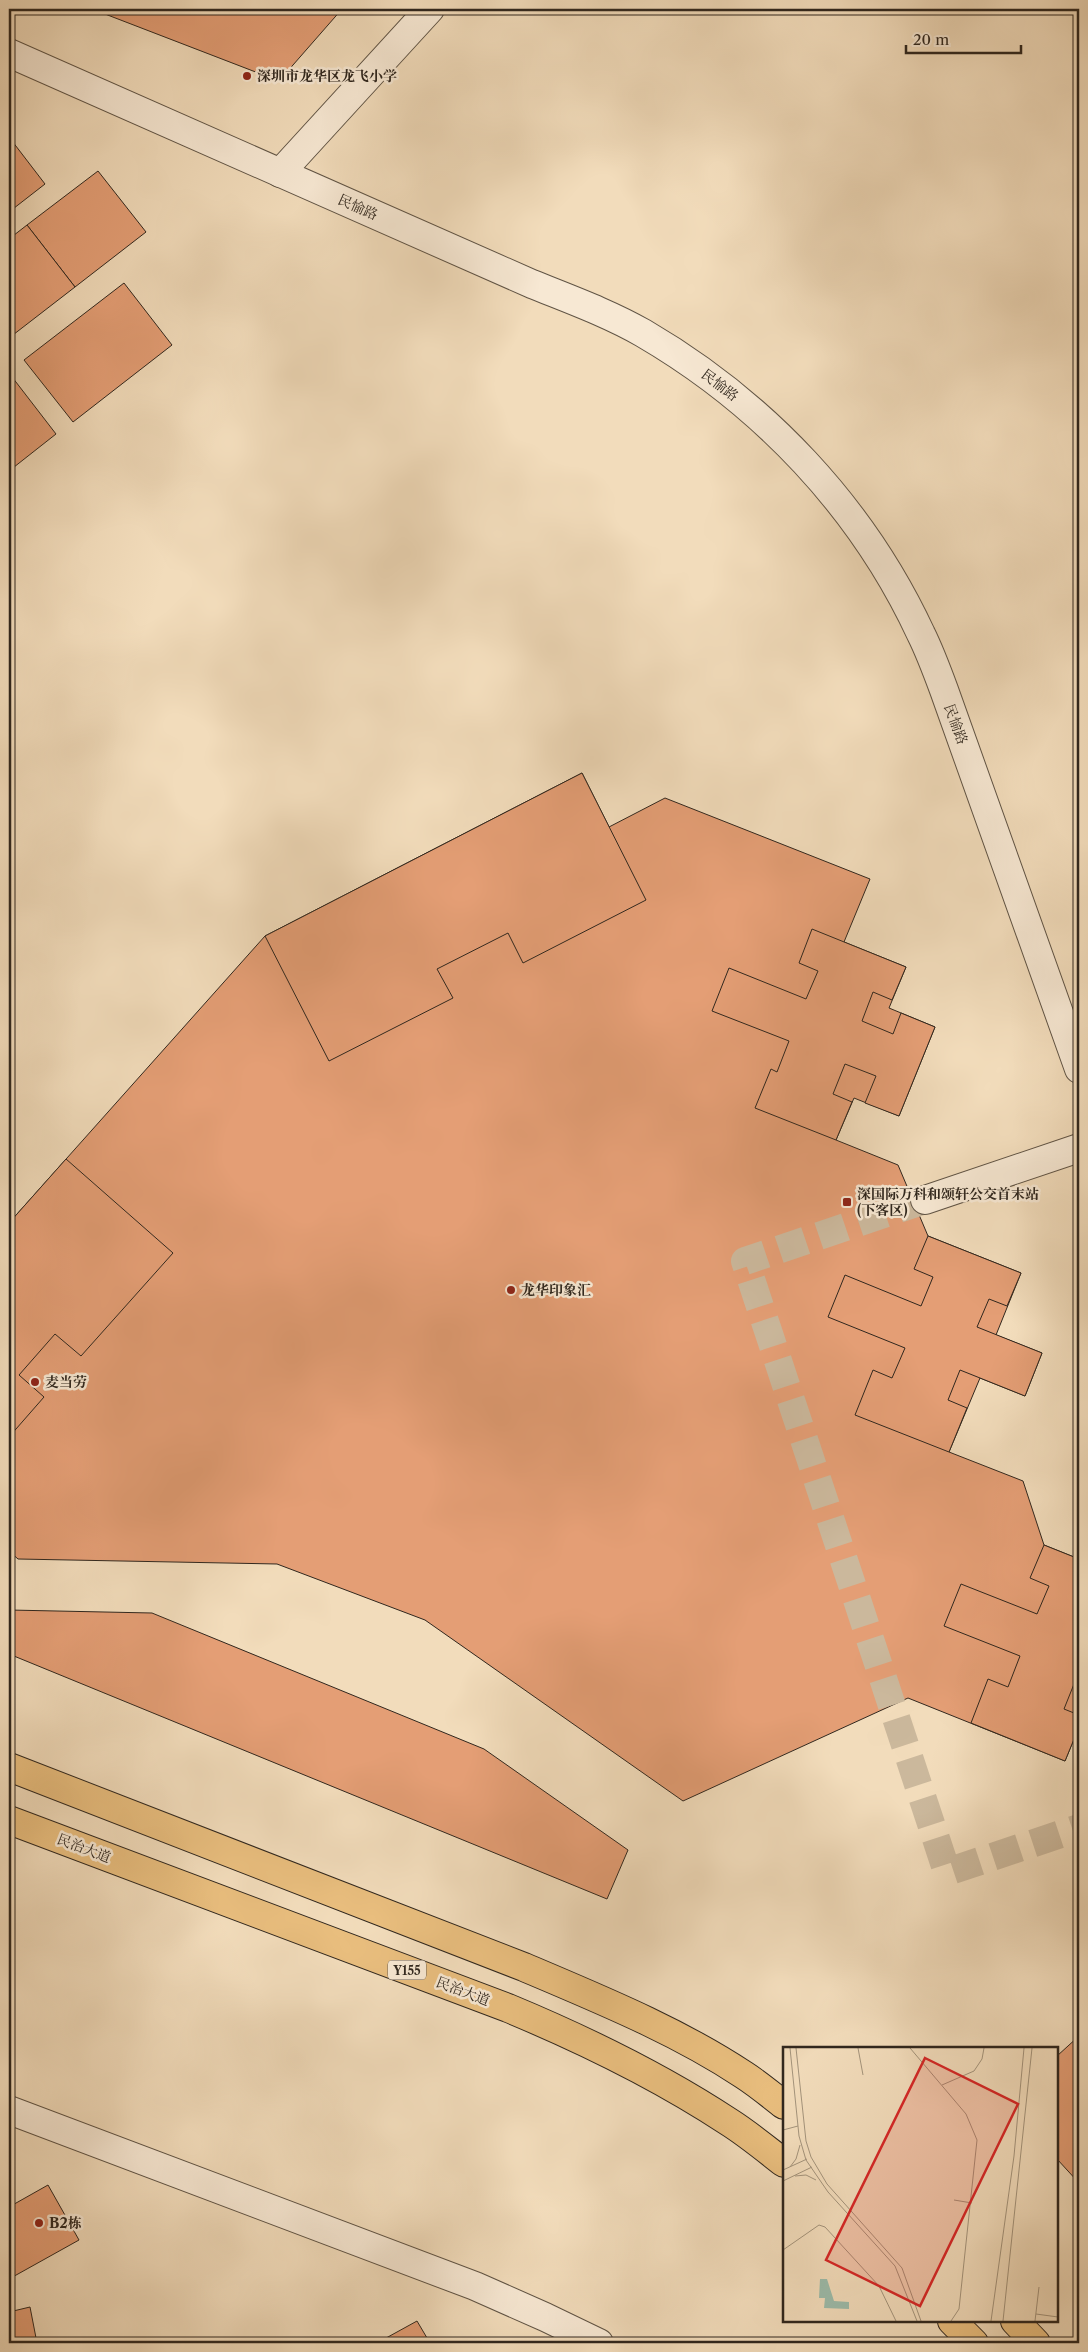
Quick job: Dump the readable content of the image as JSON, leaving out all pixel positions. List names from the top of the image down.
{
  "streets": {
    "main road": ["民治大道", "Y155"],
    "street": ["民愉路"]
  },
  "places": {
    "other": [
      "深圳市龙华区龙飞小学",
      "龙华印象汇",
      "麦当劳",
      "B2栋"
    ],
    "transit": ["深国际万科和颂轩公交首末站 (下客区)"]
  },
  "scale_bar": "20 m"
}
